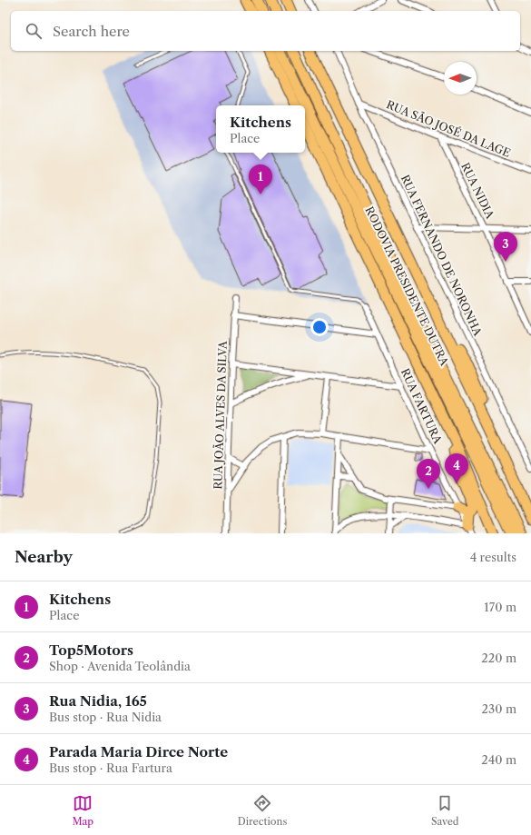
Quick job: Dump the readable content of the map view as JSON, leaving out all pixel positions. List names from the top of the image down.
{
  "streets": {
    "highway": ["RODOVIA PRESIDENTE DUTRA"],
    "street": [
      "RUA SÃO JOSÉ DA LAGE",
      "RUA NIDIA",
      "RUA FERNANDO DE NORONHA",
      "RUA FARTURA",
      "RUA JOÃO ALVES DA SILVA"
    ]
  },
  "crossings": [
    ["RUA SÃO JOSÉ DA LAGE", "RUA NIDIA"],
    ["RUA SÃO JOSÉ DA LAGE", "RUA FERNANDO DE NORONHA"]
  ],
  "north": "left",
  "page": {
    "search": "Search here",
    "popup": ["Kitchens", "Place"],
    "pins": [
      "1",
      "3",
      "4",
      "2"
    ],
    "heading": ["Nearby", "4 results"],
    "list": [
      {
        "mark": "1",
        "name": "Kitchens",
        "note": "Place",
        "value": "170 m"
      },
      {
        "mark": "2",
        "name": "Top5Motors",
        "note": "Shop · Avenida Teolândia",
        "value": "220 m"
      },
      {
        "mark": "3",
        "name": "Rua Nidia, 165",
        "note": "Bus stop · Rua Nidia",
        "value": "230 m"
      },
      {
        "mark": "4",
        "name": "Parada Maria Dirce Norte",
        "note": "Bus stop · Rua Fartura",
        "value": "240 m"
      }
    ],
    "nav": ["Map", "Directions", "Saved"]
  }
}
